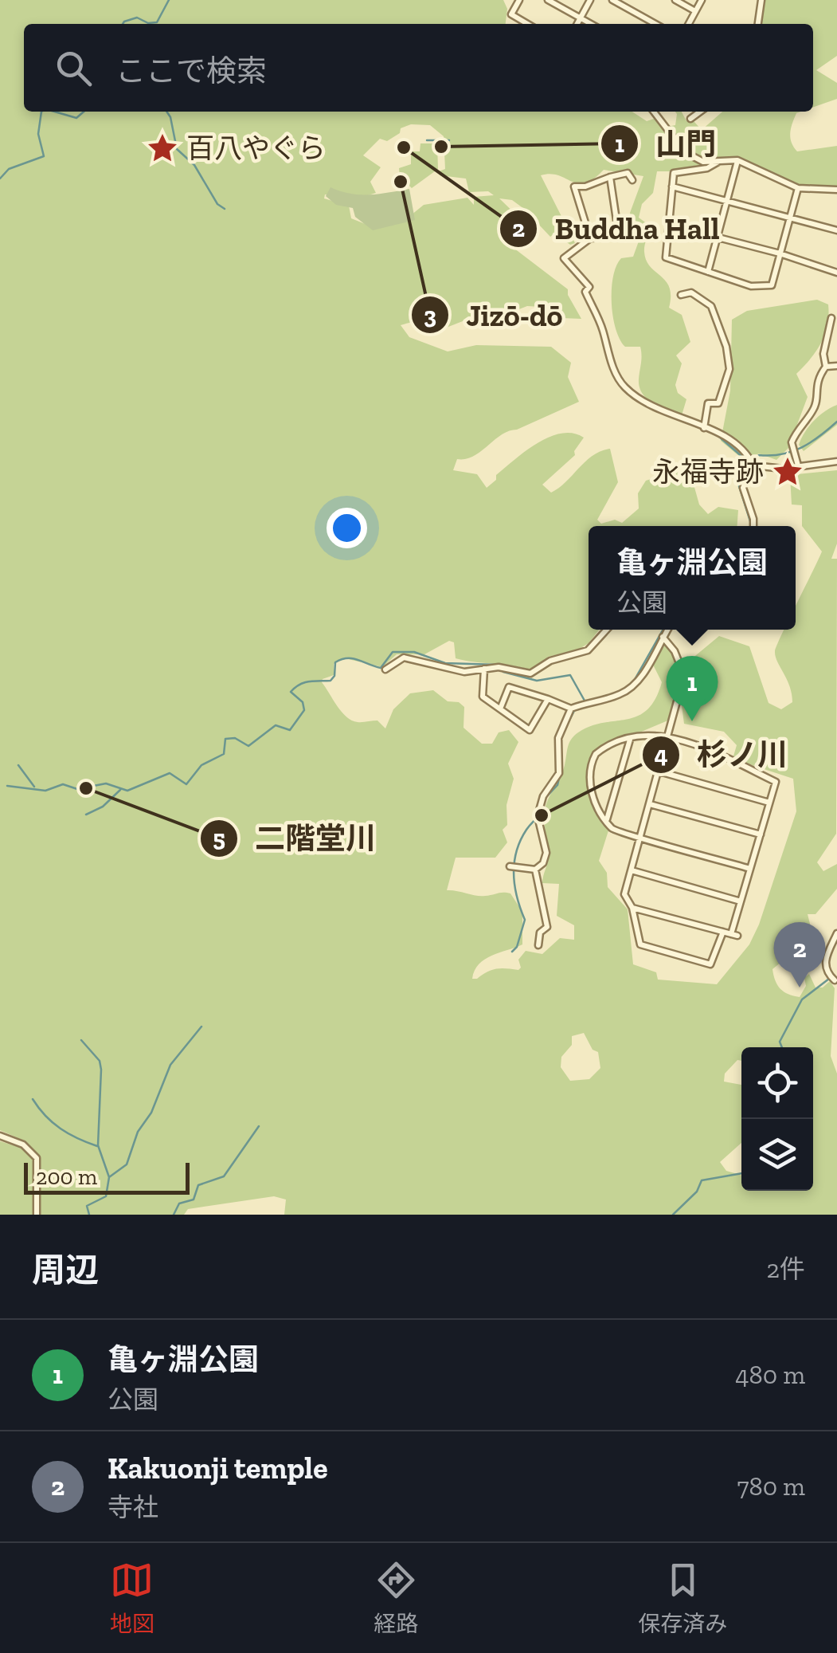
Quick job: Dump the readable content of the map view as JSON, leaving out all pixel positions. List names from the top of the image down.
{
  "places": {
    "other": [
      "山門",
      "Buddha Hall",
      "Jizō-dō",
      "二階堂川",
      "杉ノ川"
    ],
    "place": ["百八やぐら", "永福寺跡"]
  },
  "scale_bar": "200 m",
  "page": {
    "search": "ここで検索",
    "popup": ["亀ヶ淵公園", "公園"],
    "pins": ["1", "2"],
    "scale": "200 m",
    "heading": ["周辺", "2件"],
    "list": [
      {
        "mark": "1",
        "name": "亀ヶ淵公園",
        "note": "公園",
        "value": "480 m"
      },
      {
        "mark": "2",
        "name": "Kakuonji temple",
        "note": "寺社",
        "value": "780 m"
      }
    ],
    "nav": ["地図", "経路", "保存済み"]
  }
}
